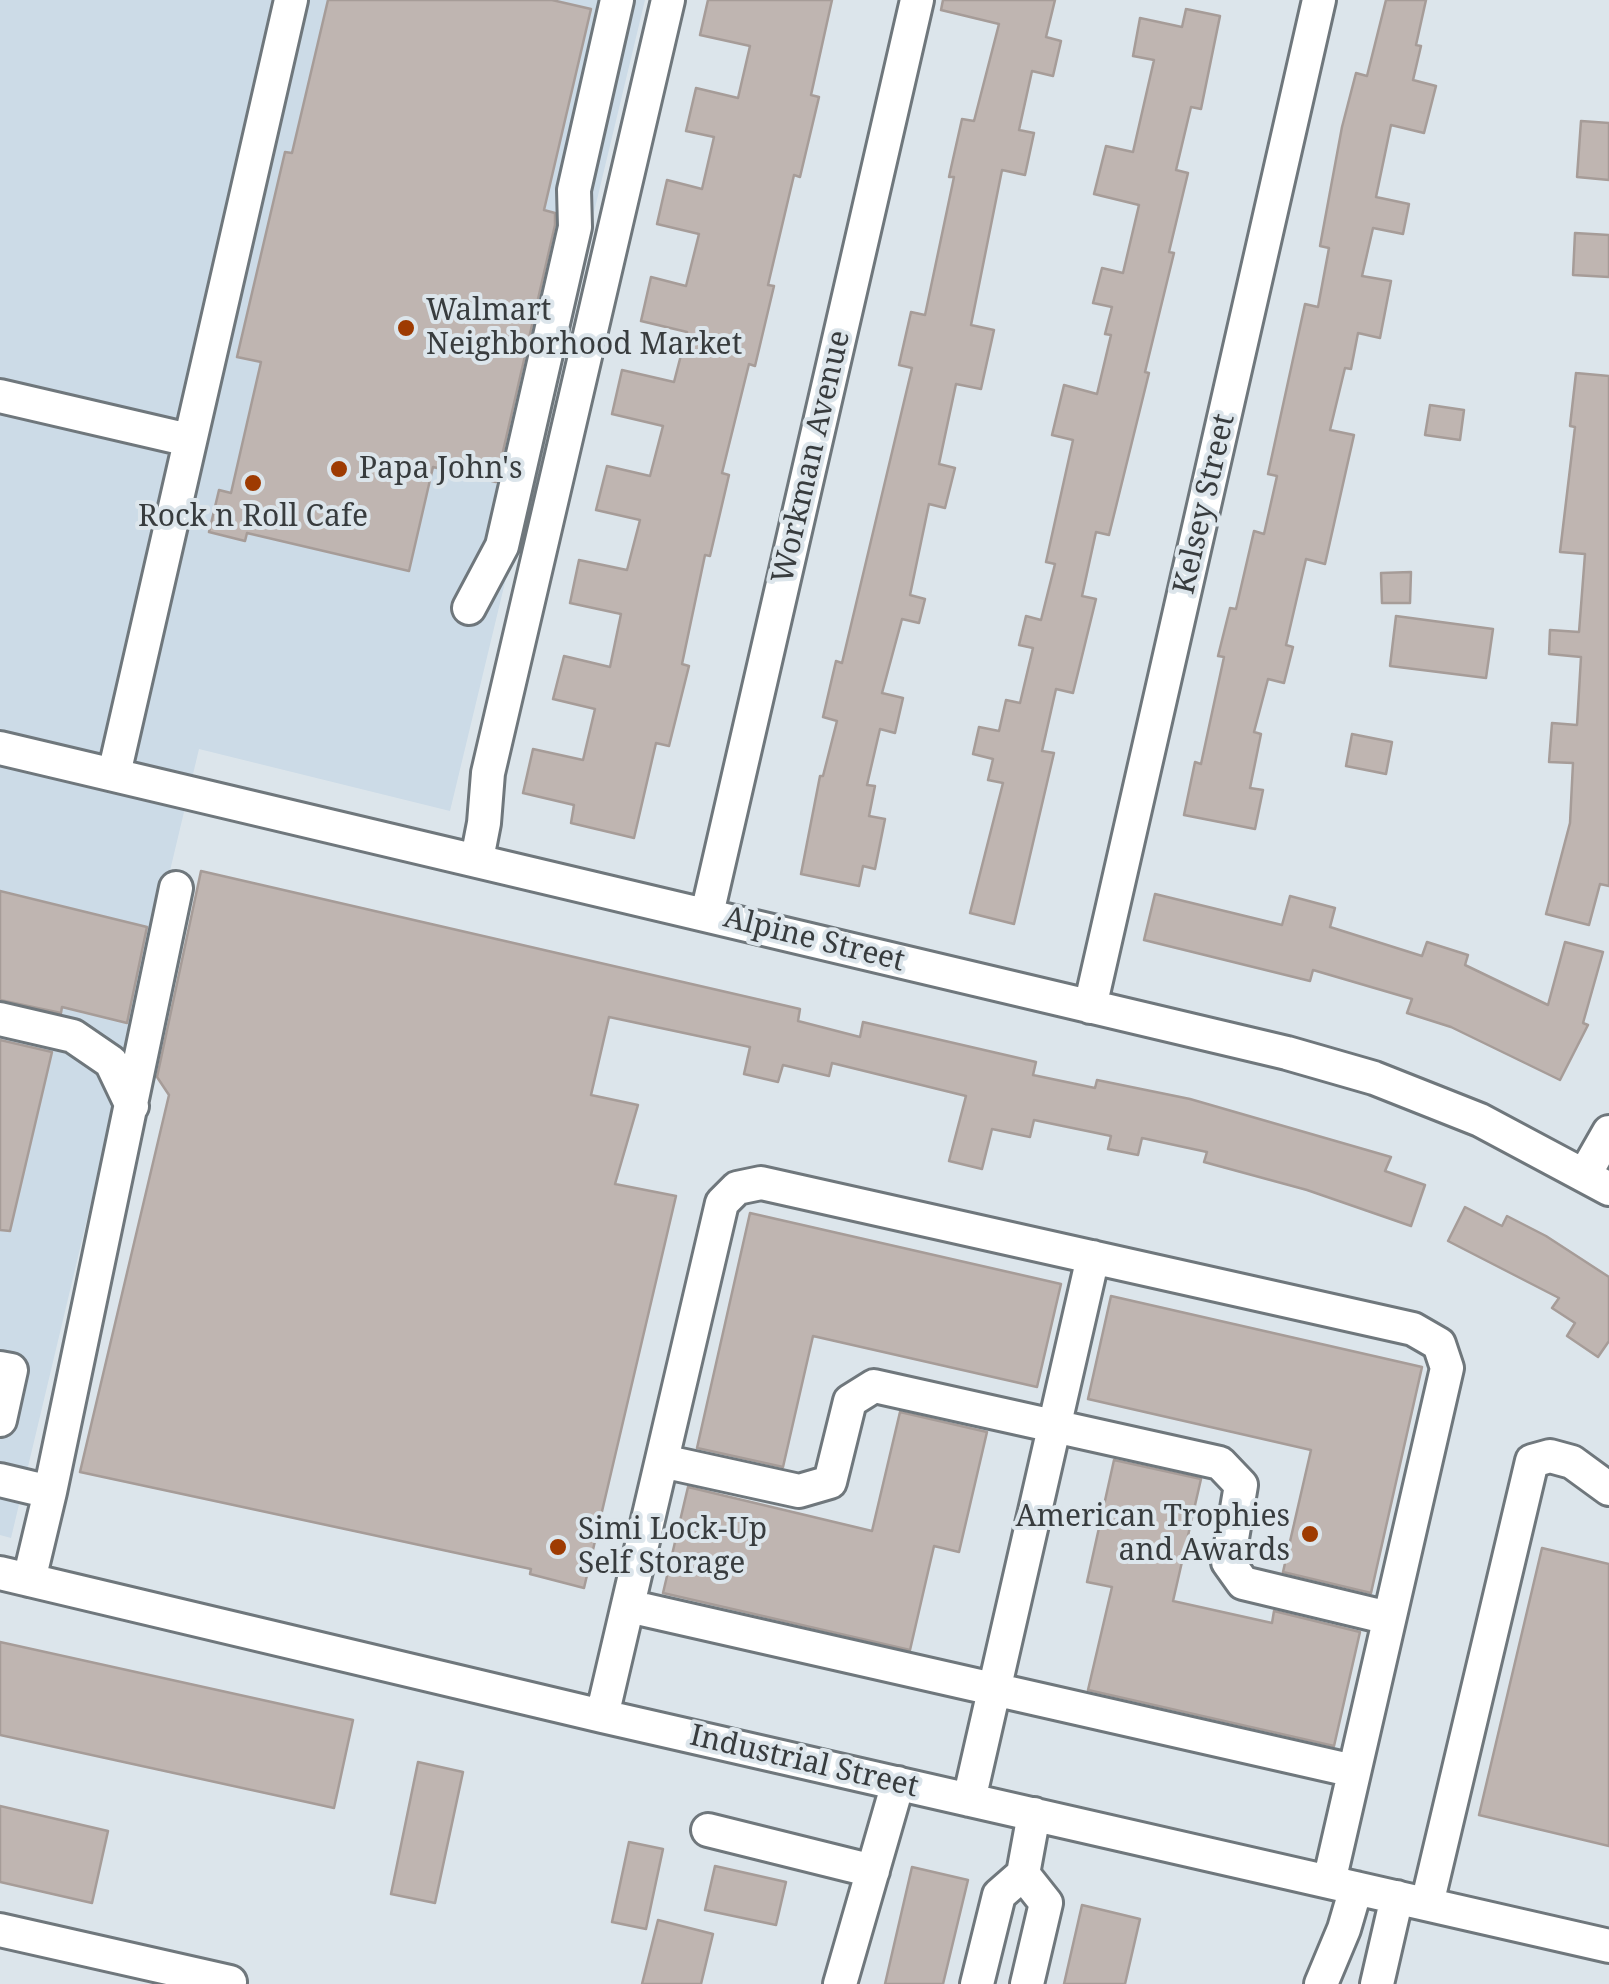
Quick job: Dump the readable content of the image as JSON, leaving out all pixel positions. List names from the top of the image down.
{
  "streets": {
    "street": [
      "Workman Avenue",
      "Kelsey Street",
      "Alpine Street",
      "Industrial Street"
    ]
  },
  "crossings": [
    ["Workman Avenue", "Alpine Street"],
    ["Kelsey Street", "Alpine Street"]
  ],
  "places": [
    "Walmart Neighborhood Market",
    "Papa John's",
    "Rock n Roll Cafe",
    "American Trophies and Awards",
    "Simi Lock-Up Self Storage"
  ]
}
